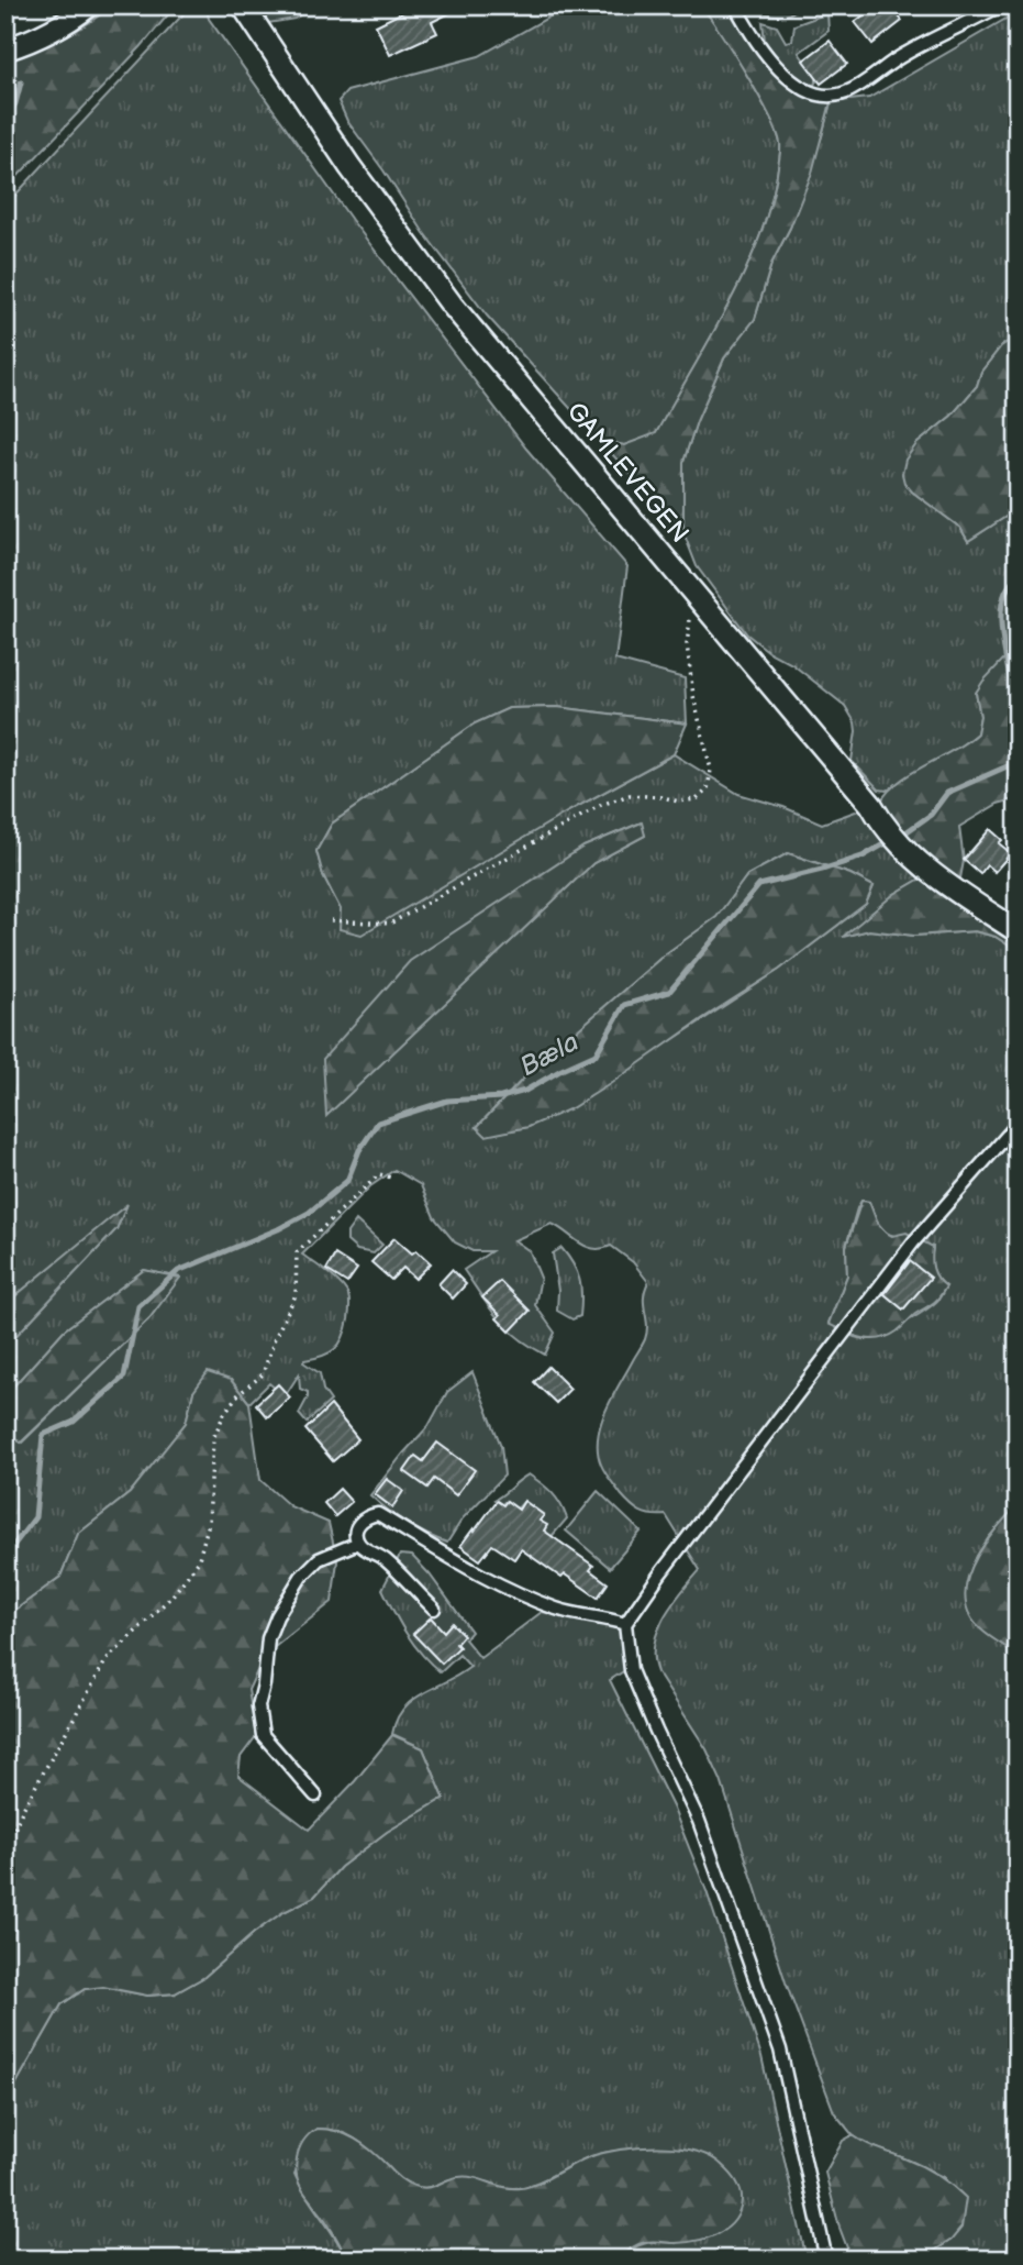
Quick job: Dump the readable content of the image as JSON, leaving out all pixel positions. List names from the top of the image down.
{
  "streets": {
    "street": ["GAMLEVEGEN"]
  },
  "water": ["Bæla"]
}
